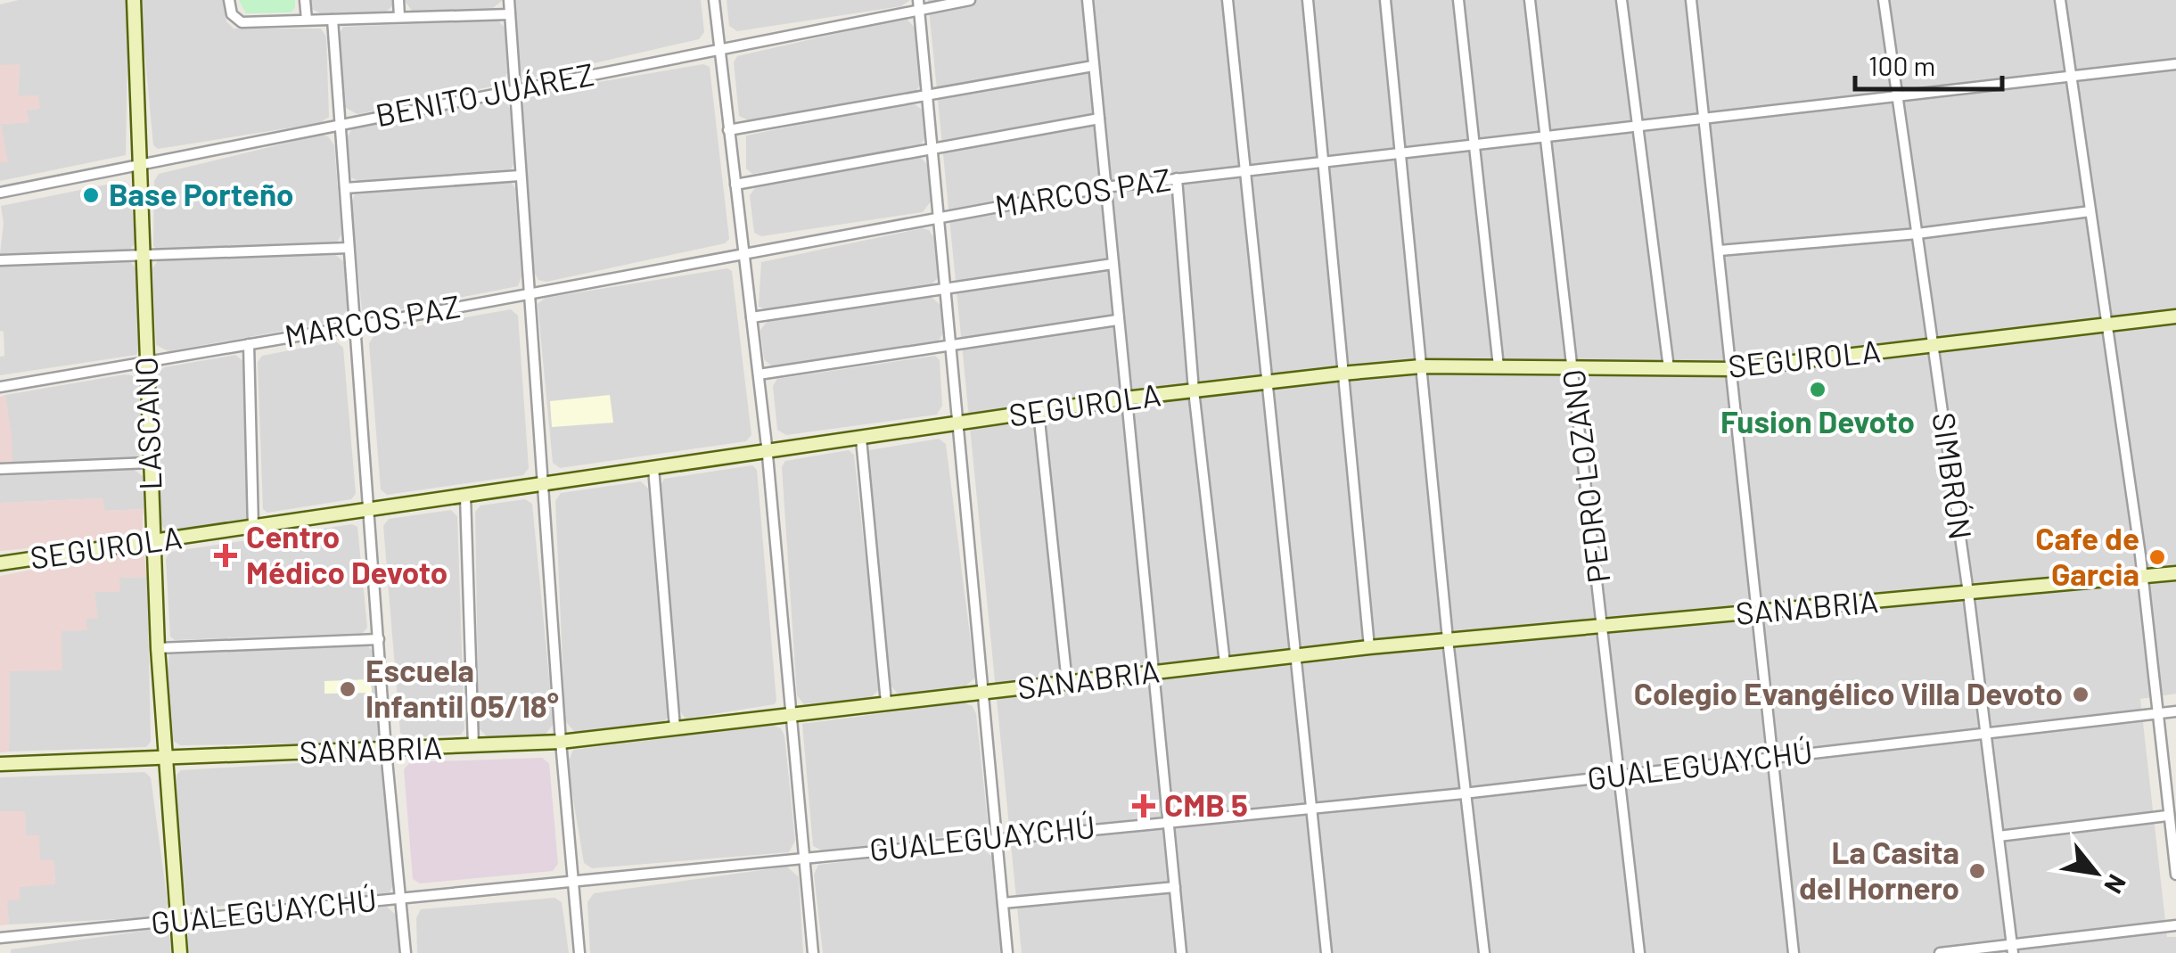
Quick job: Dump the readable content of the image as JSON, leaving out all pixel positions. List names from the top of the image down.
{
  "streets": {
    "street": [
      "BENITO JUÁREZ",
      "MARCOS PAZ",
      "SEGUROLA",
      "LASCANO",
      "PEDRO LOZANO",
      "SIMBRÓN",
      "SANABRIA",
      "GUALEGUAYCHÚ"
    ]
  },
  "crossings": [
    ["BENITO JUÁREZ", "LASCANO"],
    ["MARCOS PAZ", "LASCANO"],
    ["MARCOS PAZ", "PEDRO LOZANO"],
    ["MARCOS PAZ", "SIMBRÓN"],
    ["SEGUROLA", "LASCANO"],
    ["SEGUROLA", "PEDRO LOZANO"],
    ["SEGUROLA", "SIMBRÓN"],
    ["LASCANO", "SANABRIA"],
    ["LASCANO", "GUALEGUAYCHÚ"],
    ["PEDRO LOZANO", "SANABRIA"],
    ["PEDRO LOZANO", "GUALEGUAYCHÚ"],
    ["SIMBRÓN", "SANABRIA"],
    ["SIMBRÓN", "GUALEGUAYCHÚ"]
  ],
  "places": {
    "other": [
      "Base Porteño",
      "Fusion Devoto",
      "Cafe de Garcia",
      "Escuela Infantil 05/18°",
      "Colegio Evangélico Villa Devoto",
      "La Casita del Hornero"
    ],
    "health": ["Centro Médico Devoto", "CMB 5"]
  },
  "scale_bar": "100 m",
  "north": "bottom right"
}
